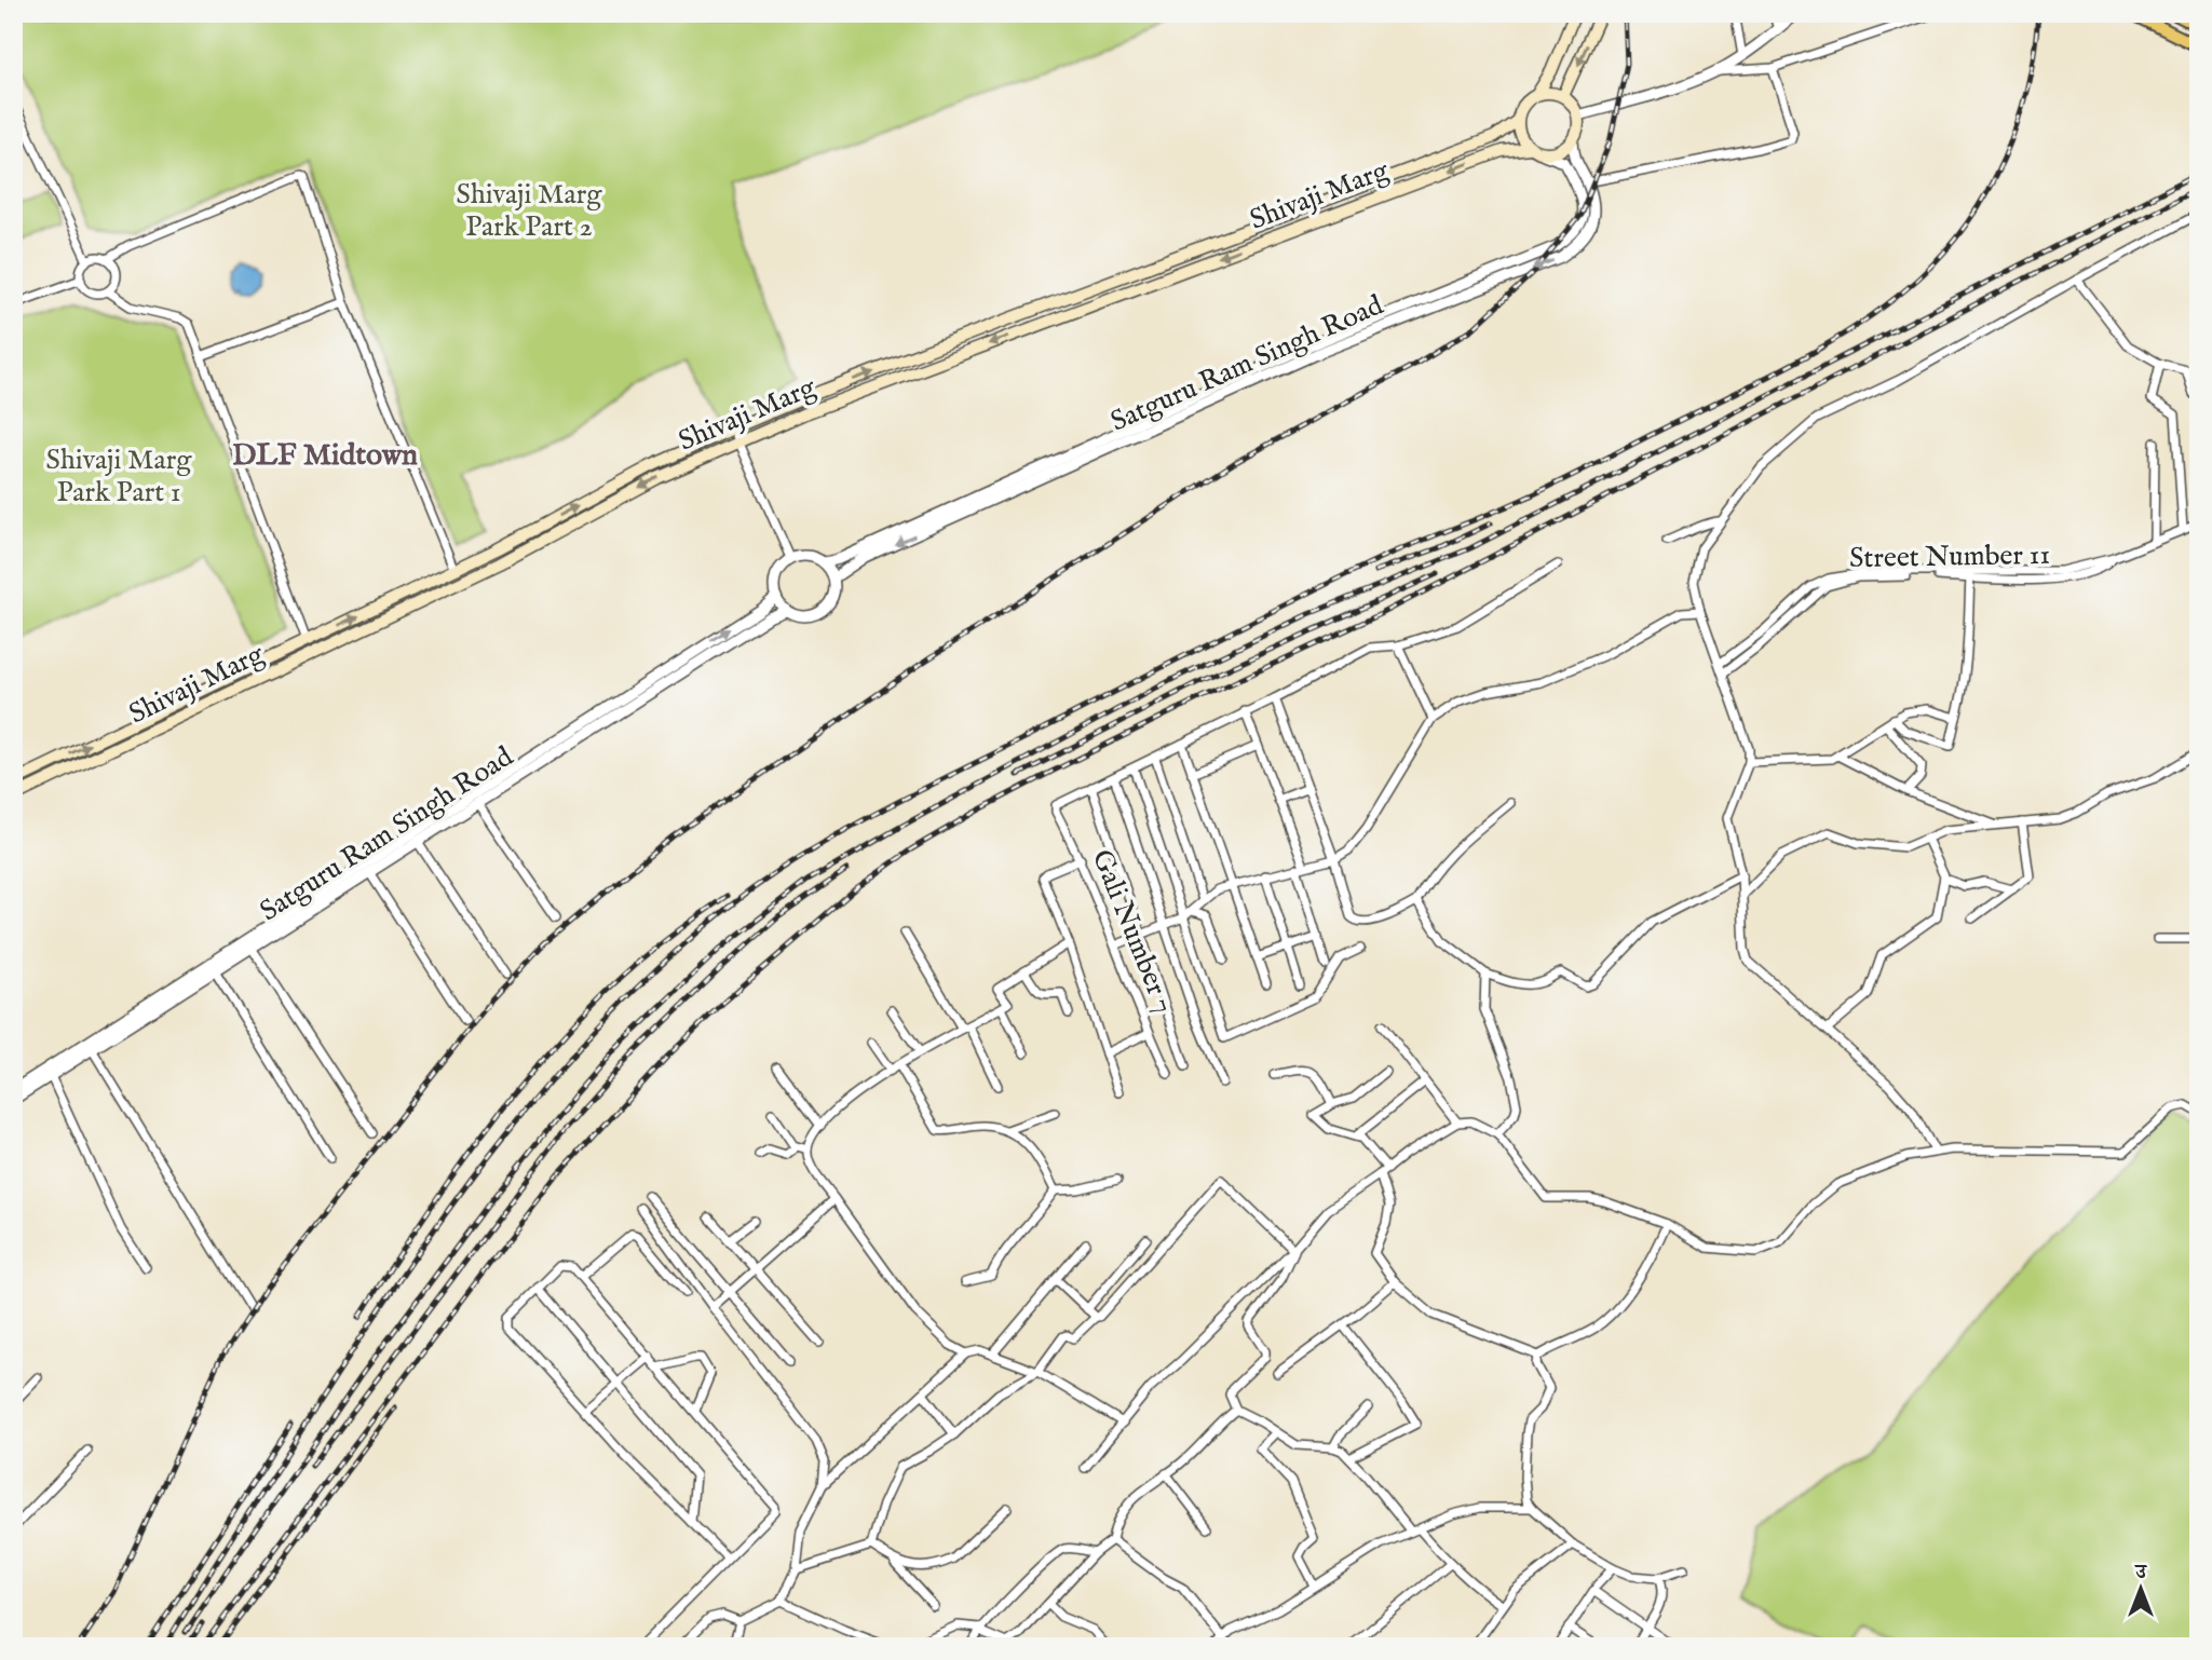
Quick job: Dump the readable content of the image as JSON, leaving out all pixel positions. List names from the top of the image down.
{
  "streets": {
    "main road": ["Shivaji Marg"],
    "street": ["Satguru Ram Singh Road", "Street Number 11", "Gali Number 7"]
  },
  "crossings": [
    ["Shivaji Marg", "Satguru Ram Singh Road"]
  ],
  "districts": ["DLF Midtown"],
  "parks": ["Shivaji Marg Park Part 2", "Shivaji Marg Park Part 1"],
  "north": "top"
}
